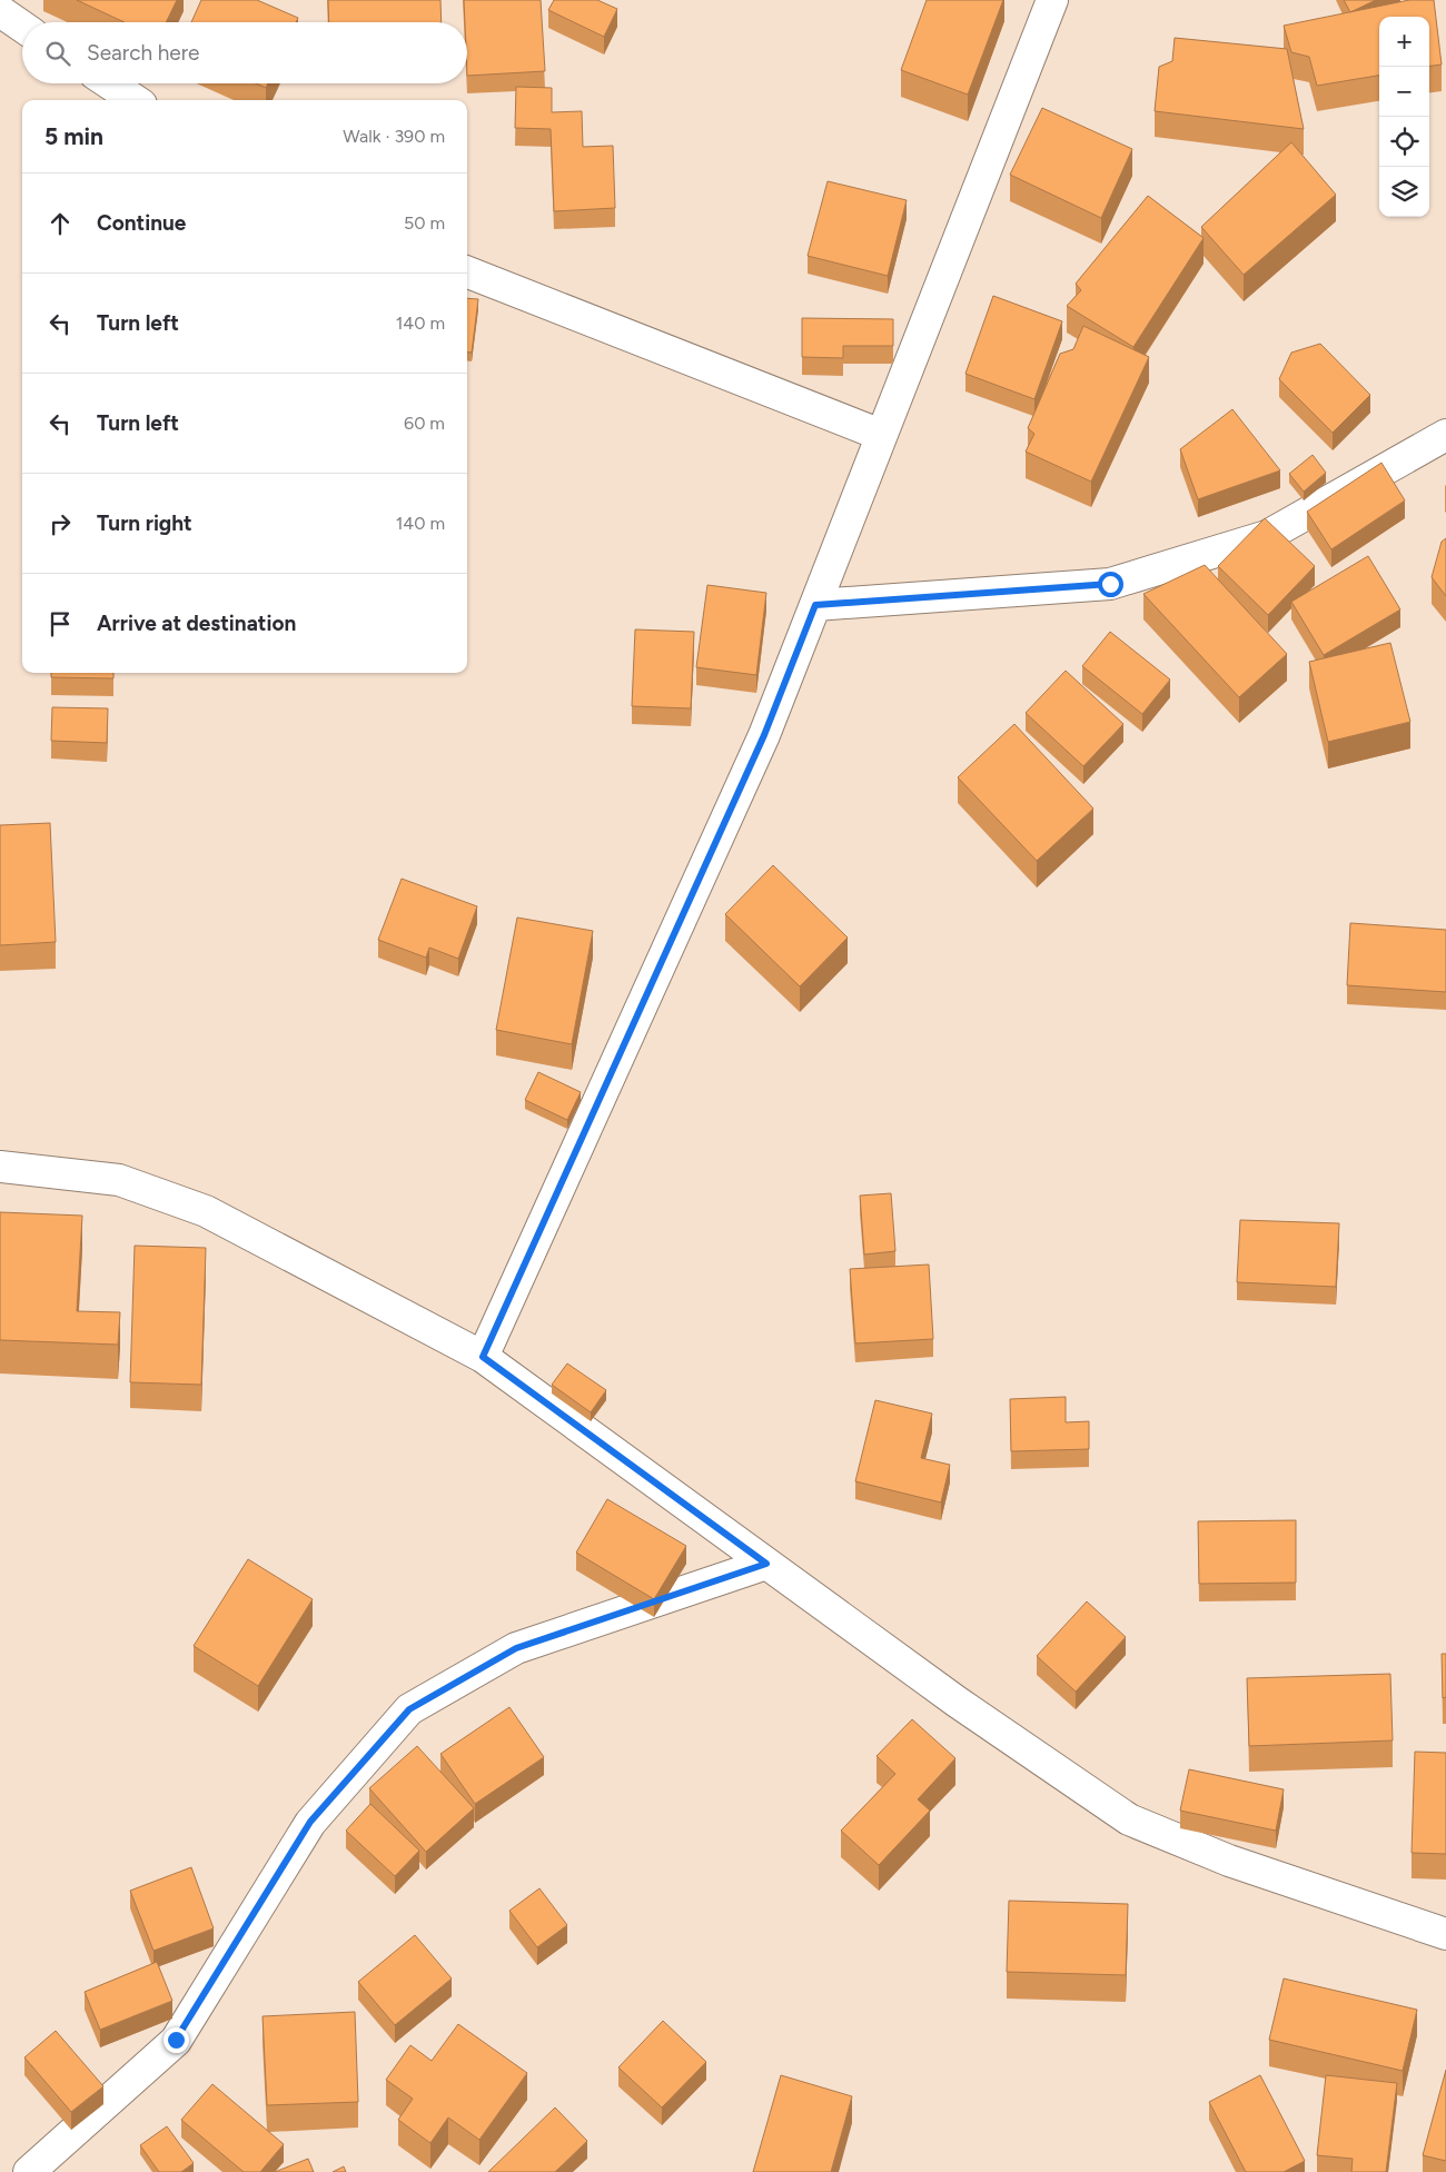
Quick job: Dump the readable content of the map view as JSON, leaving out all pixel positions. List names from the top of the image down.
{
  "page": {
    "map_buttons": ["+", "−"],
    "search": "Search here",
    "heading": ["5 min", "Walk · 390 m"],
    "list": [
      ["Continue", "50 m"],
      ["Turn left", "140 m"],
      ["Turn left", "60 m"],
      ["Turn right", "140 m"],
      "Arrive at destination"
    ]
  }
}
